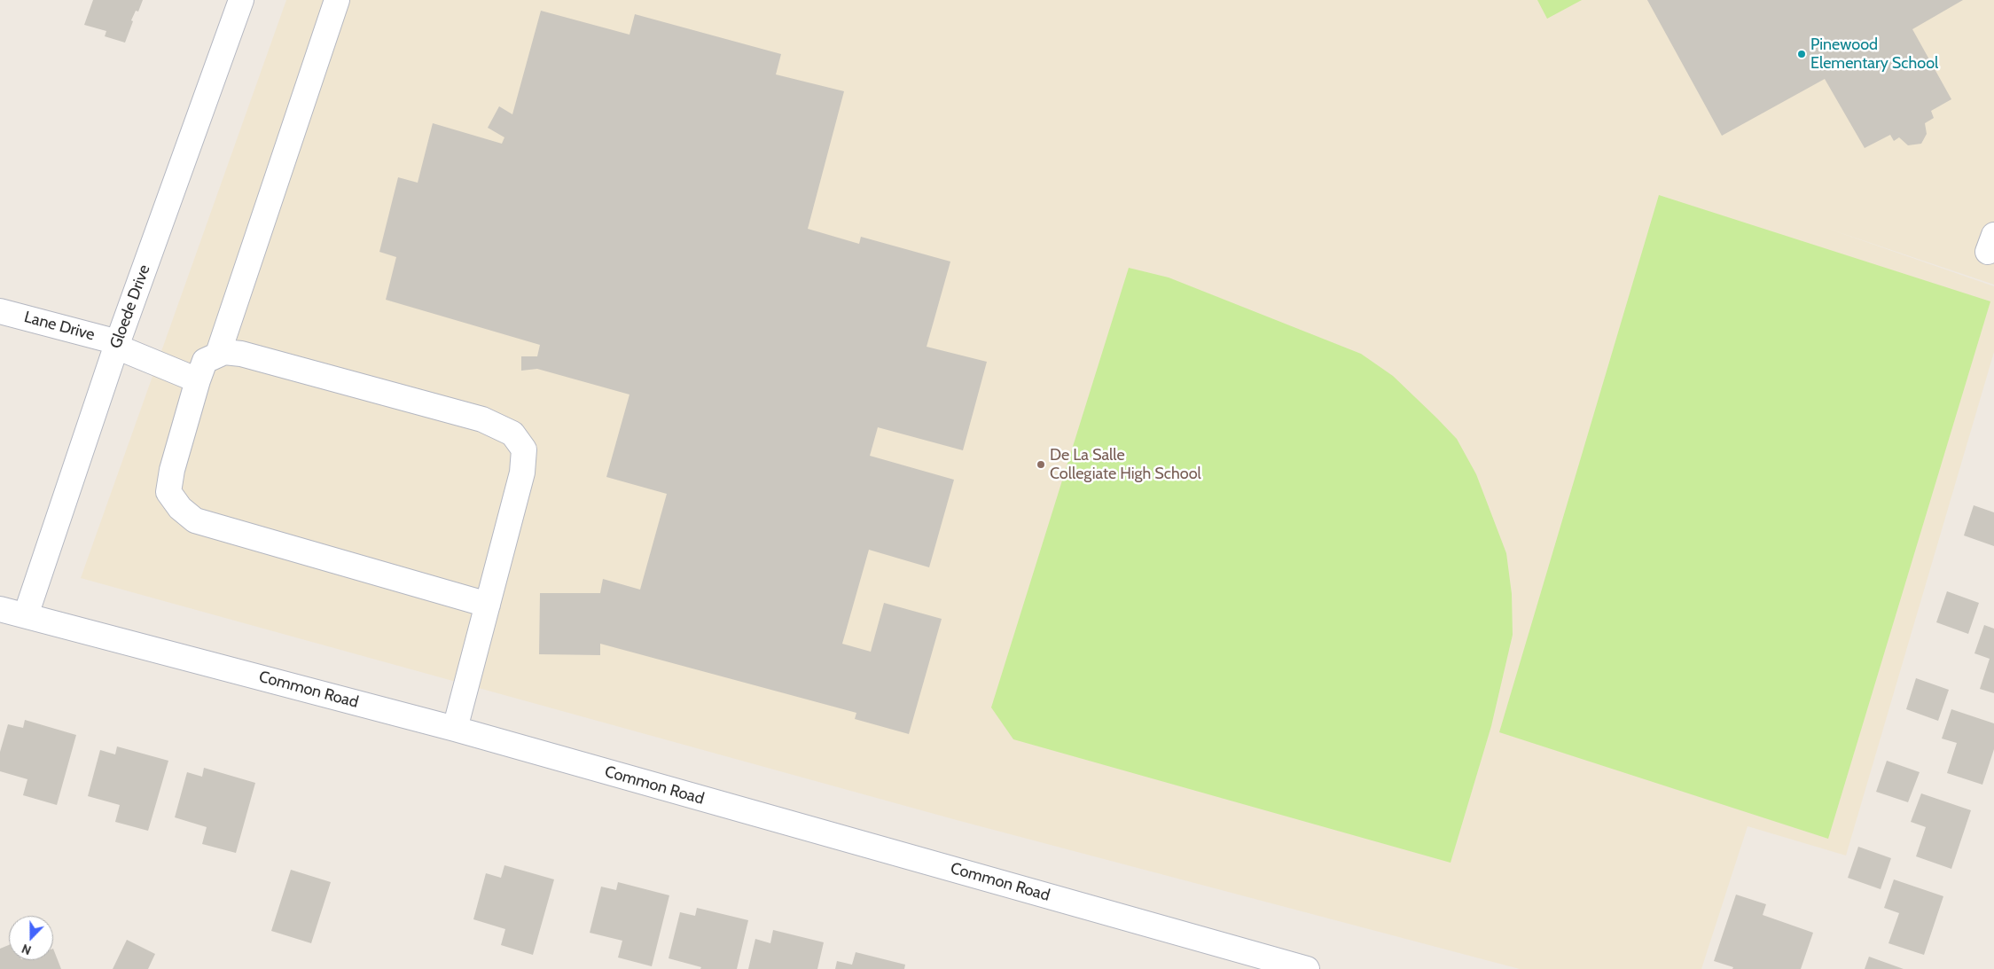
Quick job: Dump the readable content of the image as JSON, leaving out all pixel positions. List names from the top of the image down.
{
  "streets": {
    "street": ["Gloede Drive", "Lane Drive", "Common Road"]
  },
  "crossings": [
    ["Gloede Drive", "Lane Drive"],
    ["Gloede Drive", "Common Road"]
  ],
  "places": ["Pinewood Elementary School", "De La Salle Collegiate High School"],
  "north": "bottom"
}
